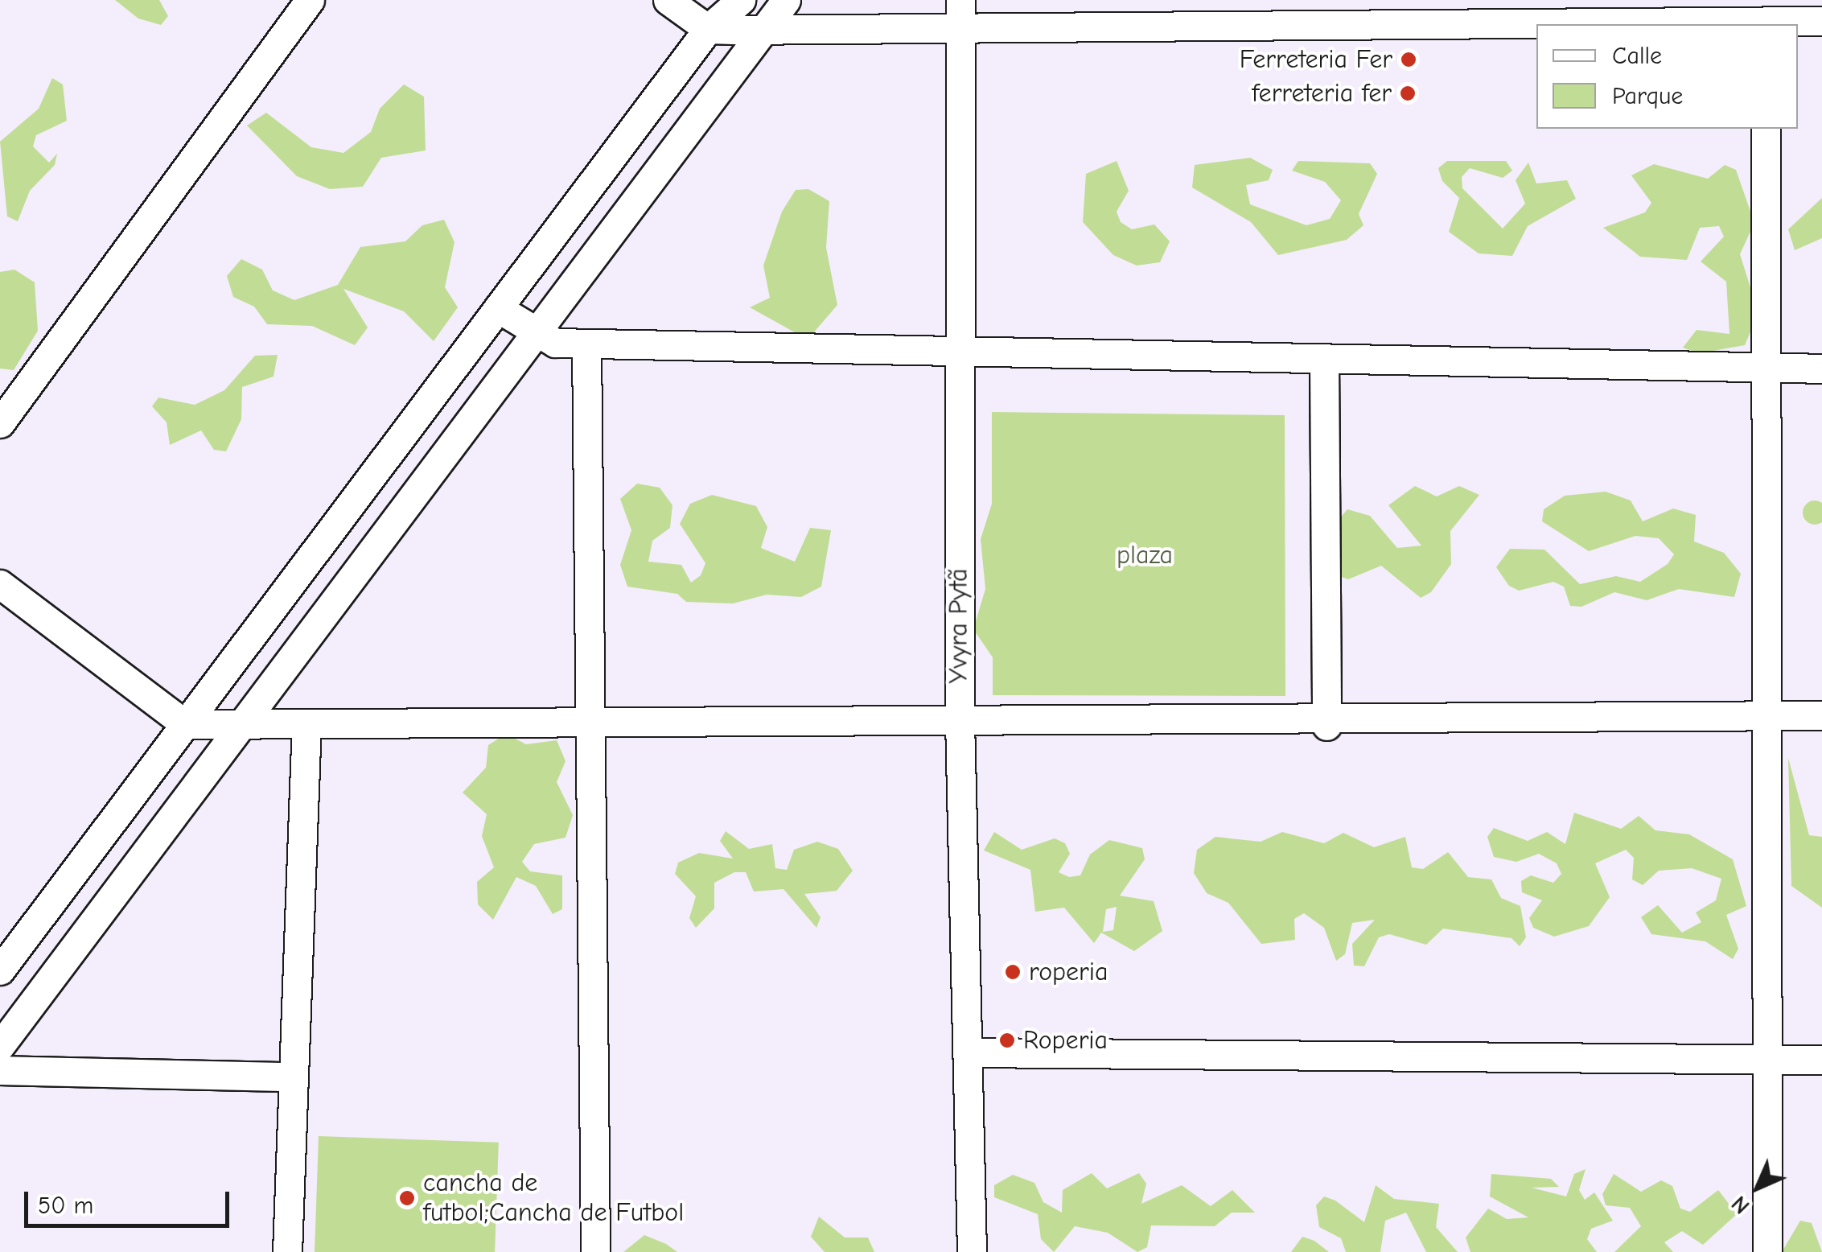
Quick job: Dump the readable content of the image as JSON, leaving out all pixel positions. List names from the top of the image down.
{
  "streets": {
    "street": ["Yvyra Pytã"]
  },
  "parks": ["plaza"],
  "places": [
    "Ferreteria Fer",
    "ferreteria fer",
    "roperia",
    "Roperia",
    "cancha de futbol;Cancha de Futbol"
  ],
  "legend": ["Calle", "Parque"],
  "scale_bar": "50 m",
  "north": "bottom left"
}
